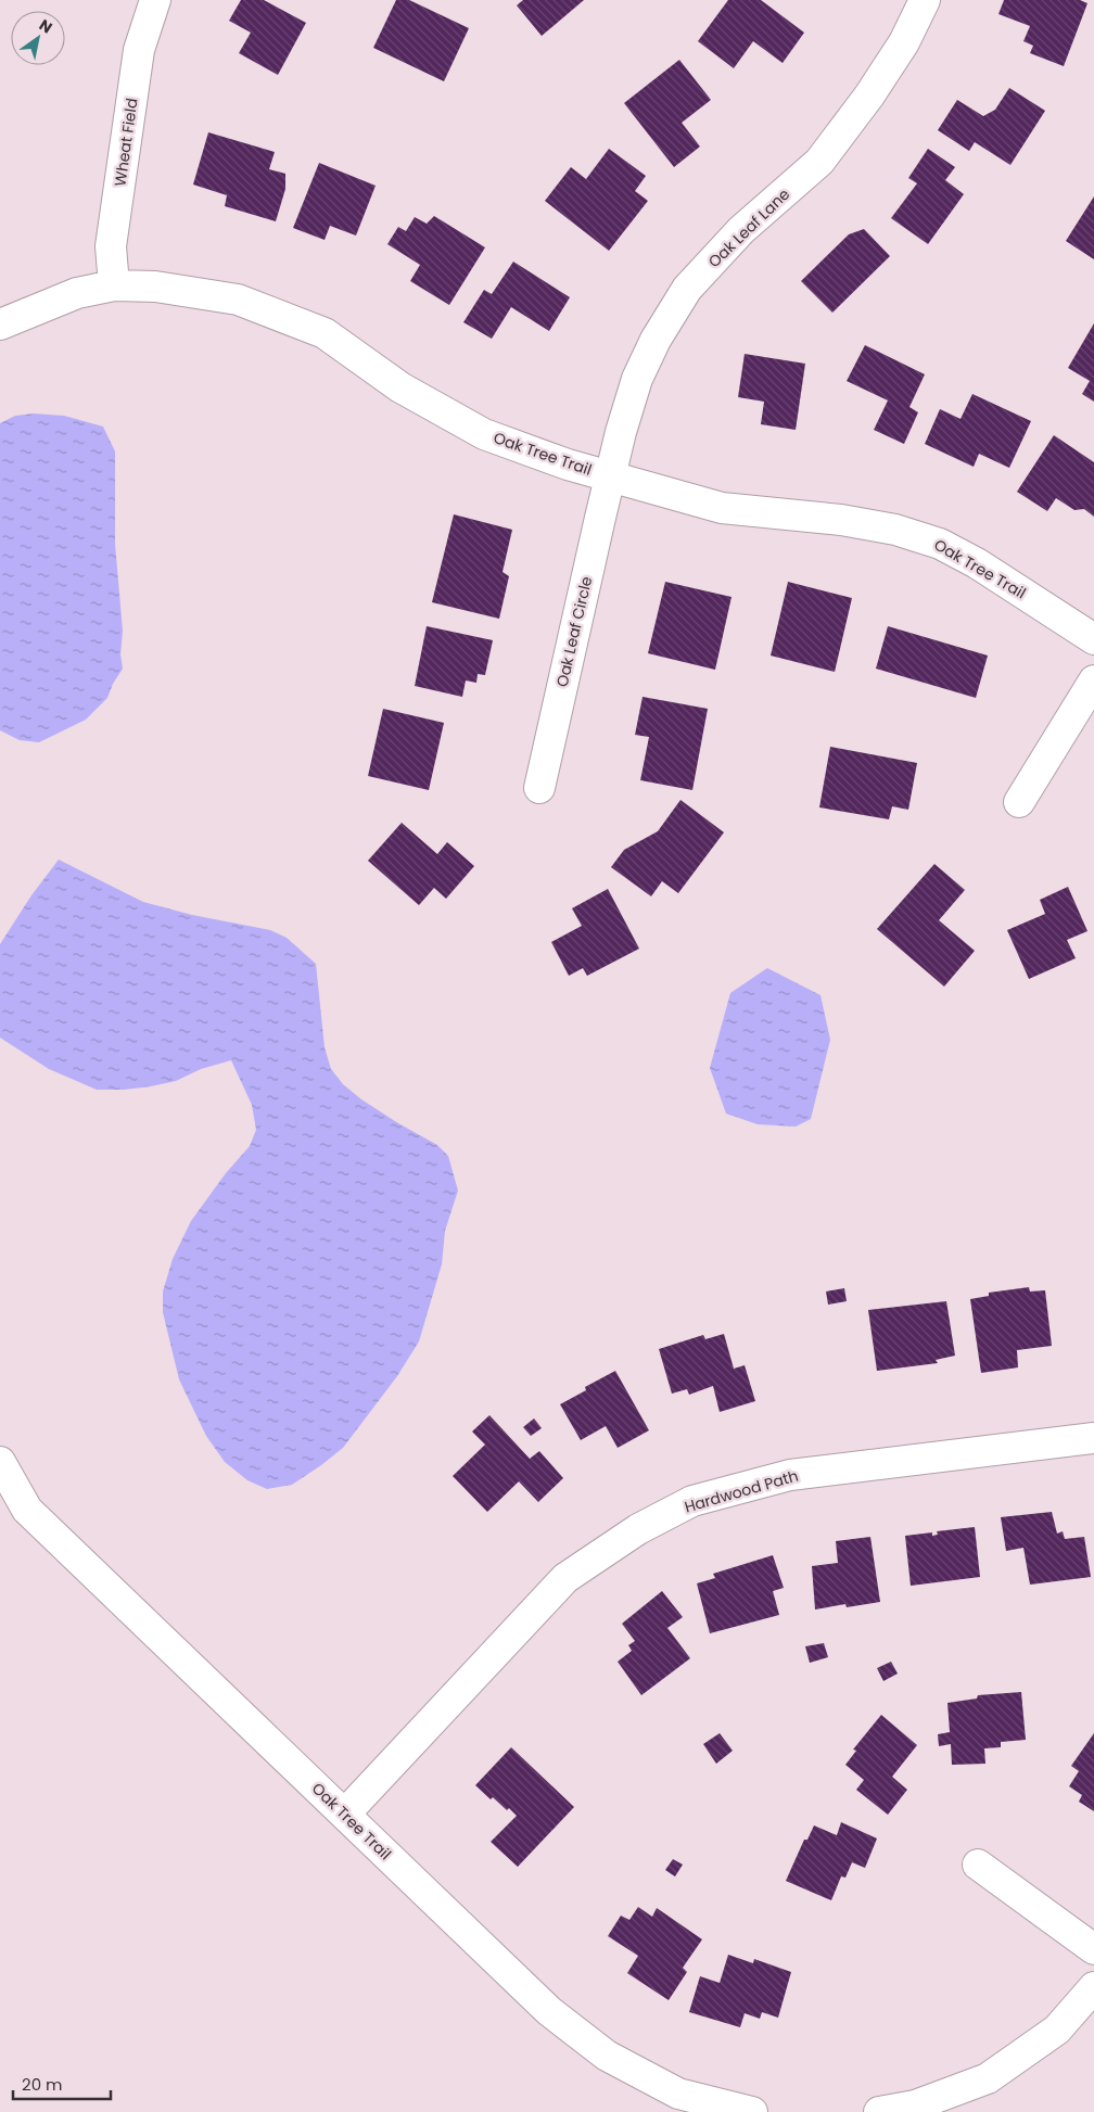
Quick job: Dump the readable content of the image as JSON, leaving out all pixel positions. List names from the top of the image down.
{
  "streets": {
    "street": [
      "Wheat Field",
      "Oak Leaf Lane",
      "Oak Tree Trail",
      "Oak Leaf Circle",
      "Hardwood Path"
    ]
  },
  "crossings": [
    ["Wheat Field", "Oak Tree Trail"],
    ["Oak Leaf Lane", "Oak Tree Trail"],
    ["Oak Leaf Lane", "Oak Leaf Circle"],
    ["Oak Tree Trail", "Oak Leaf Circle"],
    ["Oak Tree Trail", "Hardwood Path"]
  ],
  "scale_bar": "20 m",
  "north": "top right"
}
